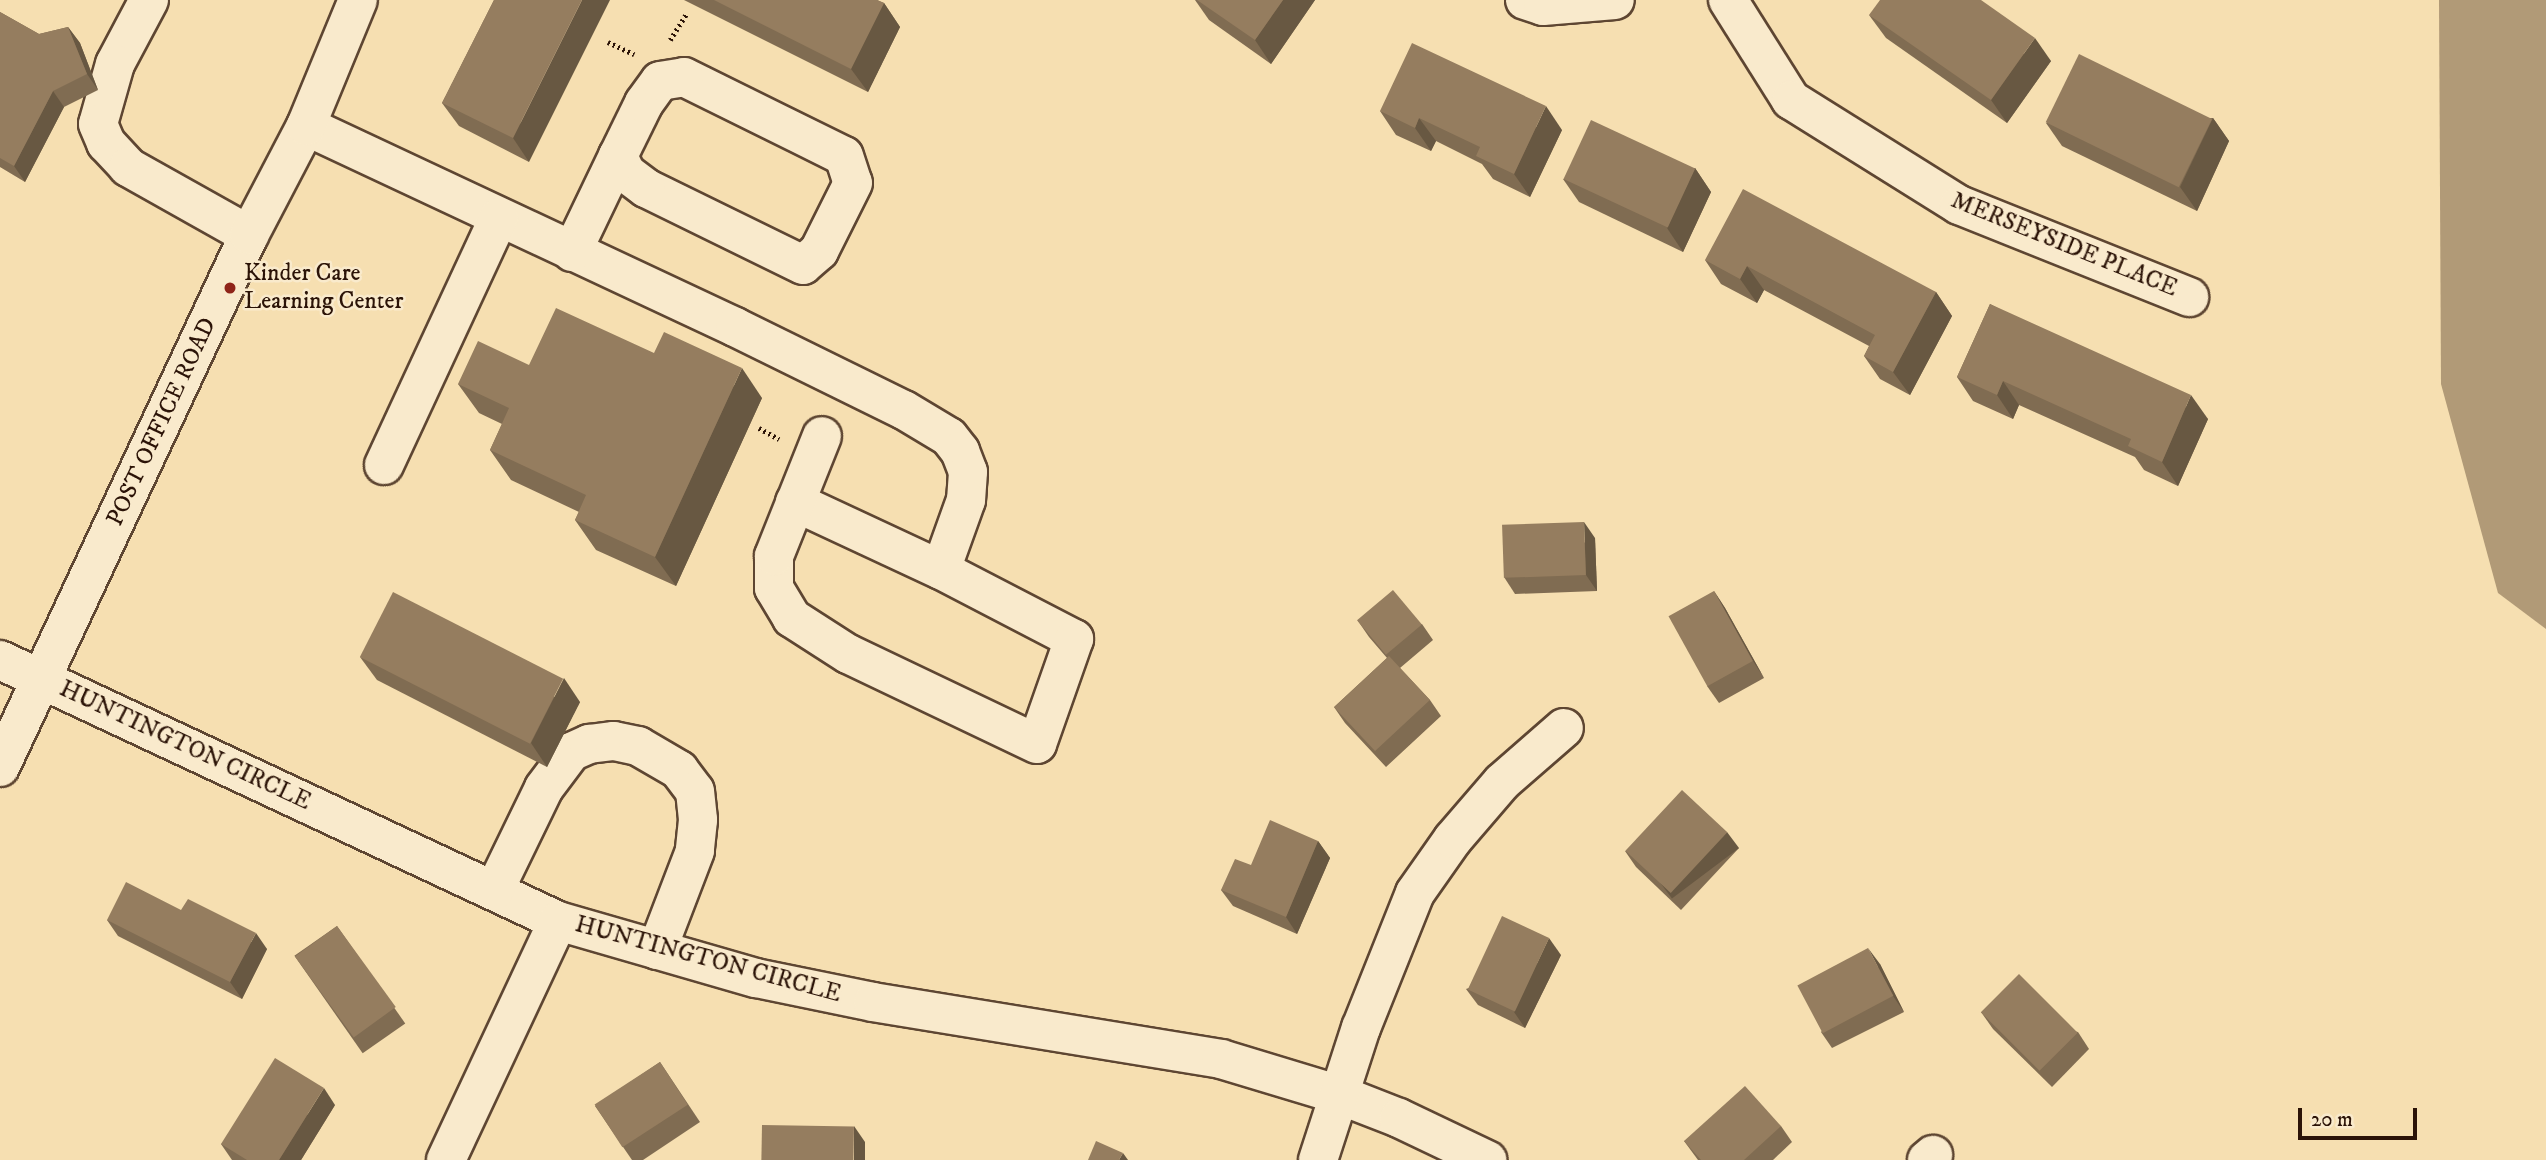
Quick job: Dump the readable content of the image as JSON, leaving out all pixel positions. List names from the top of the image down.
{
  "streets": {
    "street": ["MERSEYSIDE PLACE", "POST OFFICE ROAD", "HUNTINGTON CIRCLE"]
  },
  "crossings": [
    ["POST OFFICE ROAD", "HUNTINGTON CIRCLE"]
  ],
  "places": ["Kinder Care Learning Center"],
  "scale_bar": "20 m"
}
